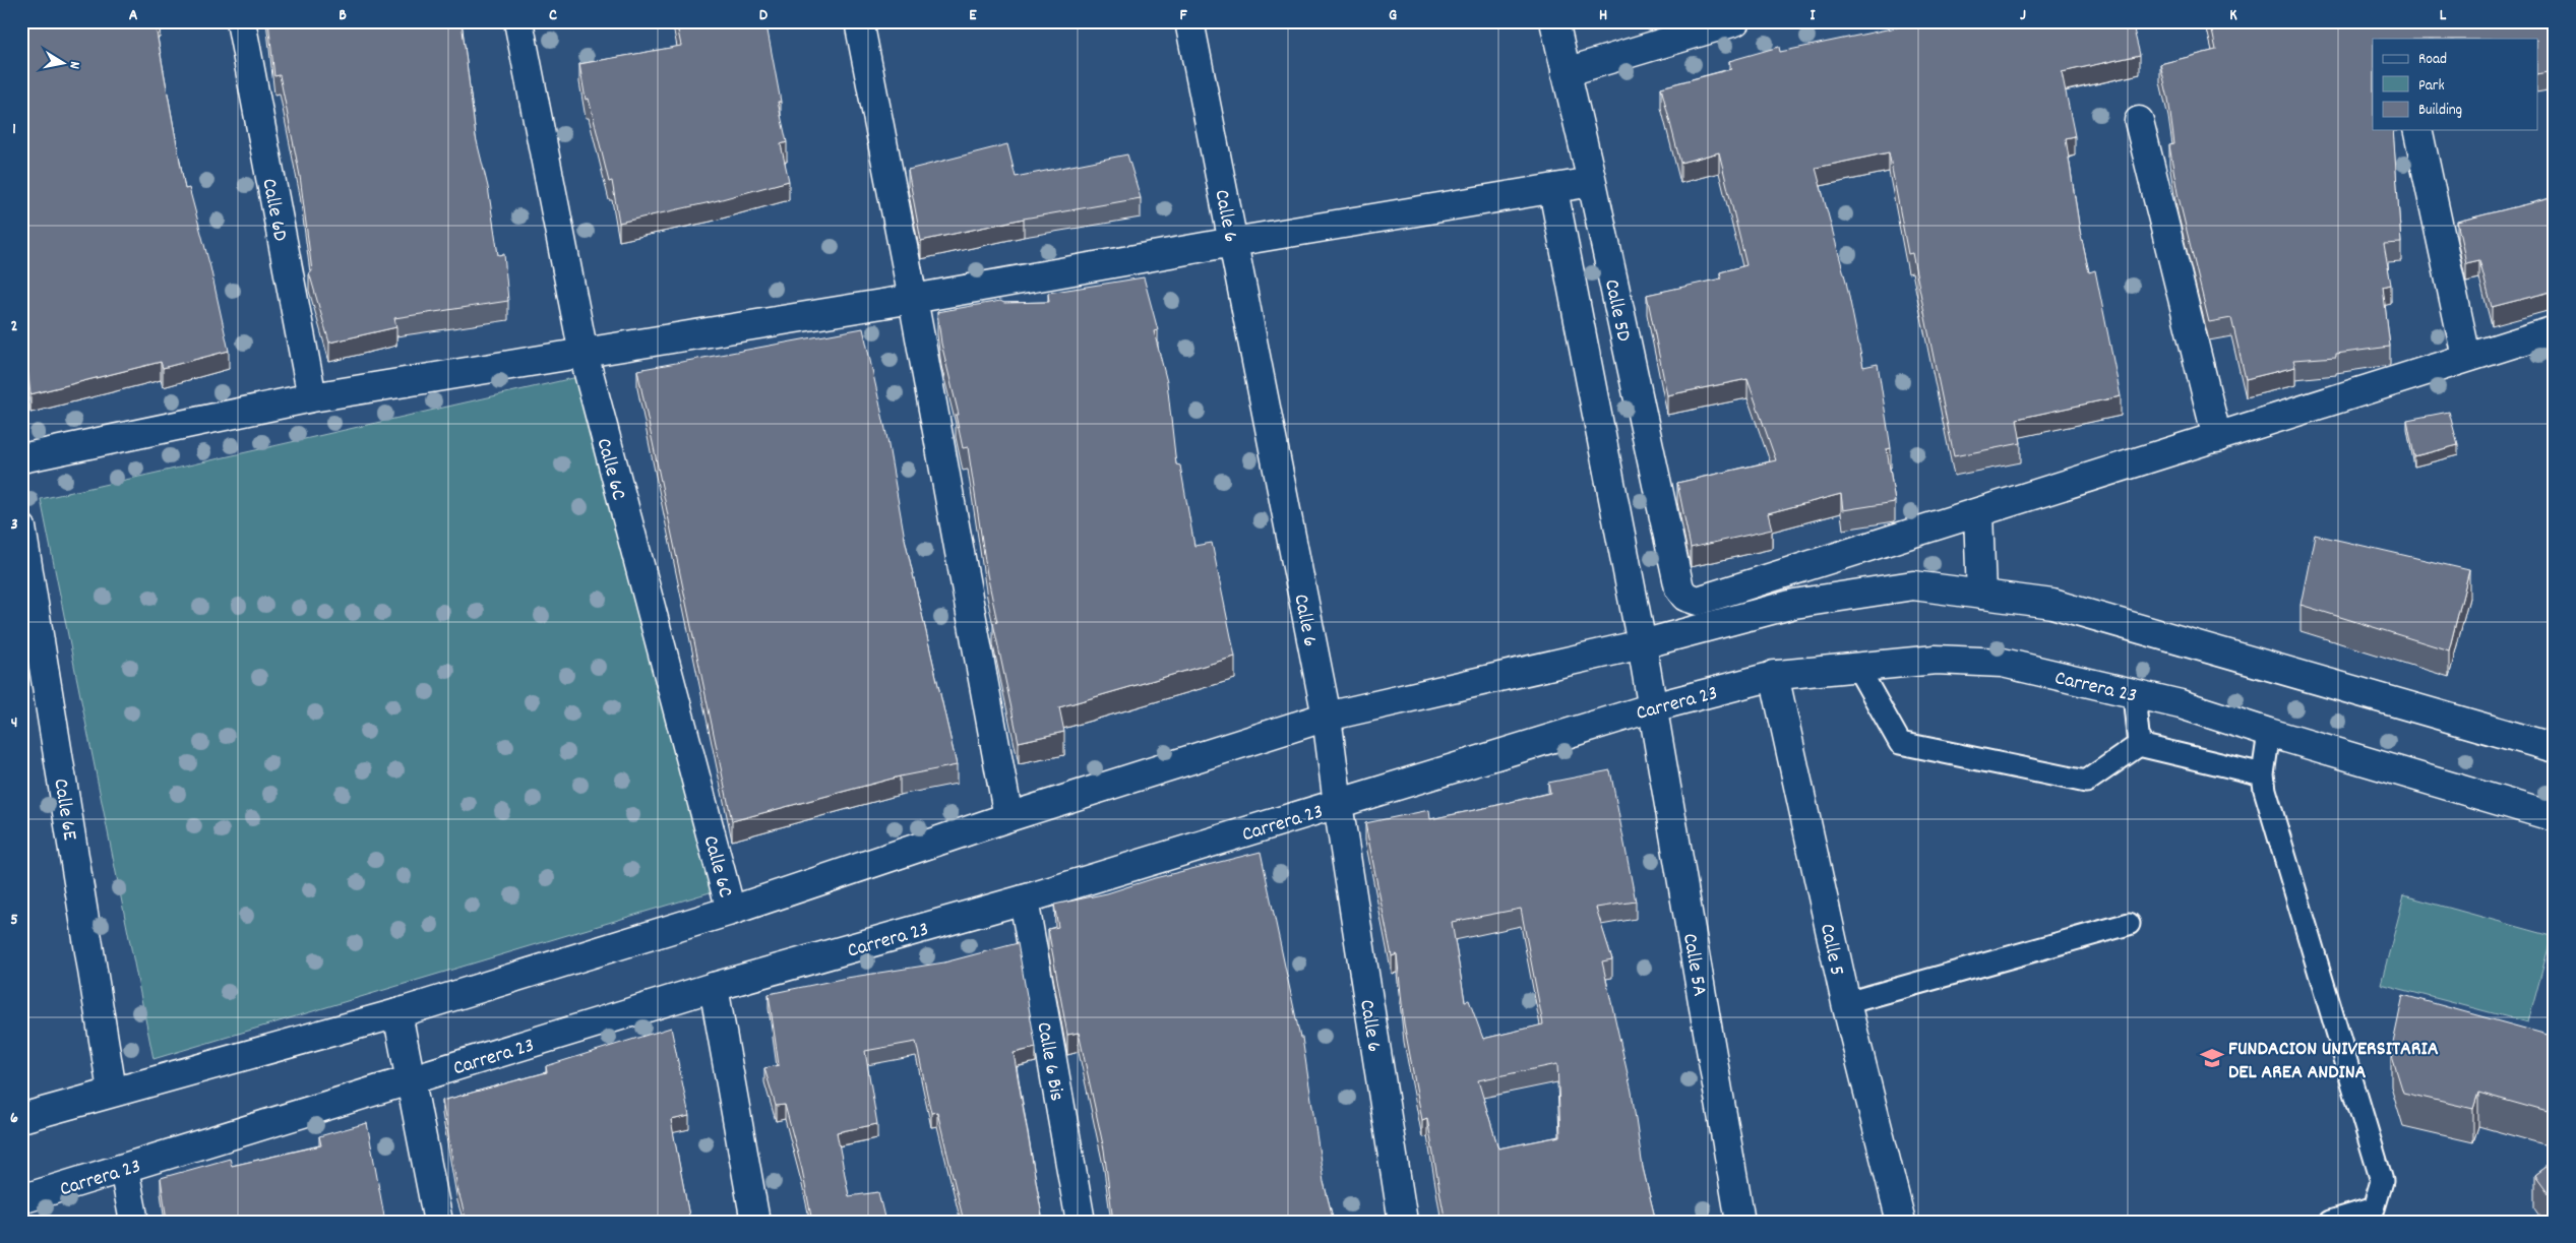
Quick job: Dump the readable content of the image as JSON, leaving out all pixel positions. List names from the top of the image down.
{
  "streets": {
    "street": [
      "Calle 6D",
      "Calle 6",
      "Calle 5D",
      "Calle 6C",
      "Carrera 23",
      "Calle 6E",
      "Calle 5",
      "Calle 5A",
      "Calle 6 Bis"
    ]
  },
  "crossings": [
    ["Calle 6", "Carrera 23"],
    ["Carrera 23", "Calle 5"],
    ["Carrera 23", "Calle 5A"],
    ["Carrera 23", "Calle 6 Bis"]
  ],
  "places": {
    "school or university": ["FUNDACION UNIVERSITARIA DEL AREA ANDINA"]
  },
  "legend": ["Road", "Park", "Building"],
  "north": "right",
  "grid": {
    "columns": [
      "A",
      "B",
      "C",
      "D",
      "E",
      "F",
      "G",
      "H",
      "I",
      "J",
      "K",
      "L"
    ],
    "rows": [
      "1",
      "2",
      "3",
      "4",
      "5",
      "6"
    ]
  }
}
